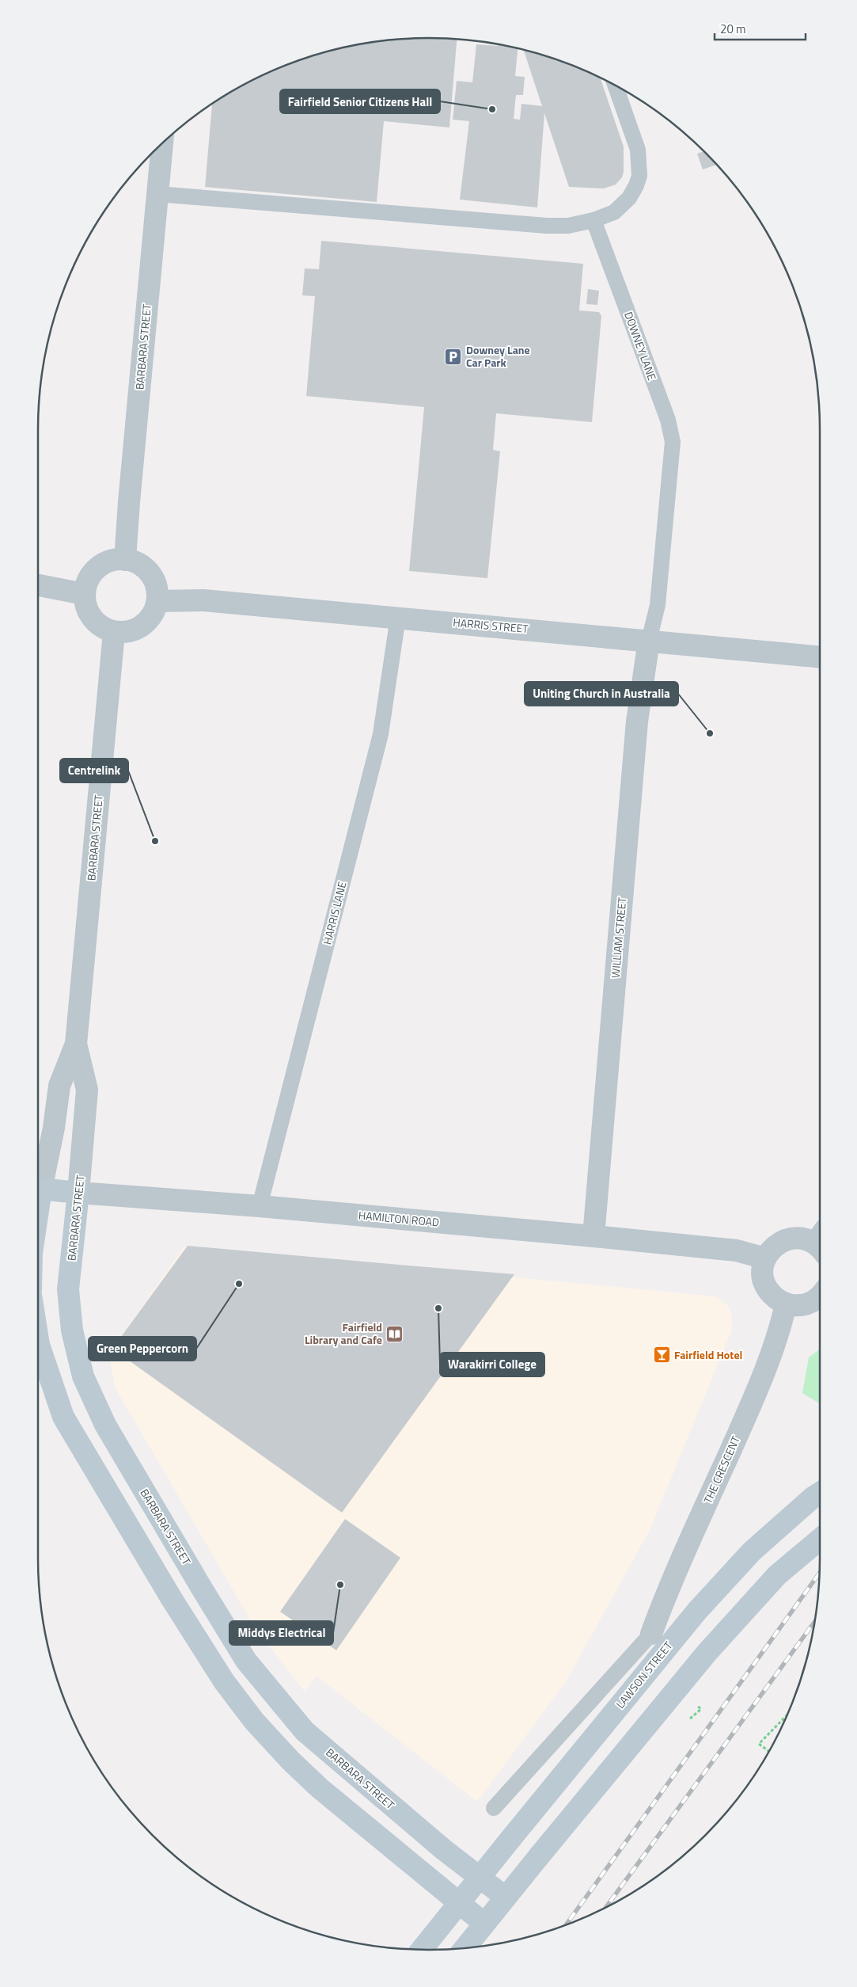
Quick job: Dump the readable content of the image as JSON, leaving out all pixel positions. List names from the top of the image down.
{
  "streets": {
    "main road": ["BARBARA STREET", "HAMILTON ROAD", "LAWSON STREET"],
    "street": ["HARRIS STREET", "WILLIAM STREET", "THE CRESCENT"],
    "lane": ["DOWNEY LANE", "HARRIS LANE"]
  },
  "crossings": [
    ["DOWNEY LANE", "HARRIS STREET"],
    ["DOWNEY LANE", "WILLIAM STREET"],
    ["BARBARA STREET", "HARRIS STREET"],
    ["BARBARA STREET", "HAMILTON ROAD"],
    ["BARBARA STREET", "LAWSON STREET"],
    ["HARRIS STREET", "HARRIS LANE"],
    ["HARRIS STREET", "WILLIAM STREET"],
    ["HARRIS LANE", "HAMILTON ROAD"],
    ["WILLIAM STREET", "HAMILTON ROAD"]
  ],
  "places": {
    "other": [
      "Fairfield Senior Citizens Hall",
      "Uniting Church in Australia",
      "Centrelink",
      "Green Peppercorn",
      "Warakirri College",
      "Middys Electrical"
    ],
    "parking": ["Downey Lane Car Park"],
    "library": ["Fairfield Library and Cafe"],
    "bar": ["Fairfield Hotel"]
  },
  "scale_bar": "20 m"
}
